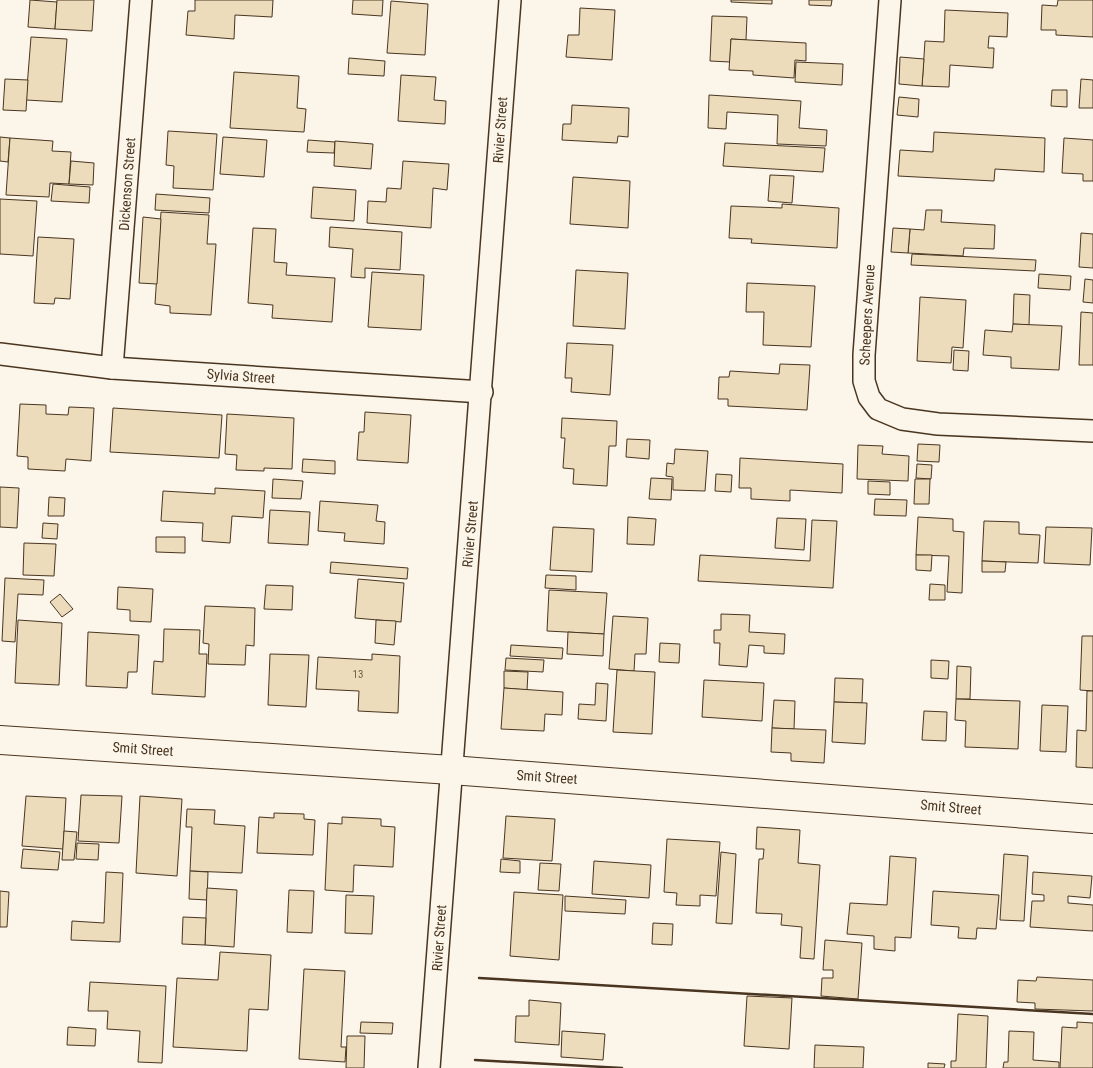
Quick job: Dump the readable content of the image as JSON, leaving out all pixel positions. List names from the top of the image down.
{
  "streets": {
    "street": [
      "Rivier Street",
      "Dickenson Street",
      "Scheepers Avenue",
      "Sylvia Street",
      "Smit Street"
    ]
  },
  "crossings": [
    ["Rivier Street", "Sylvia Street"],
    ["Rivier Street", "Smit Street"],
    ["Dickenson Street", "Sylvia Street"]
  ],
  "house_numbers": ["13"]
}
